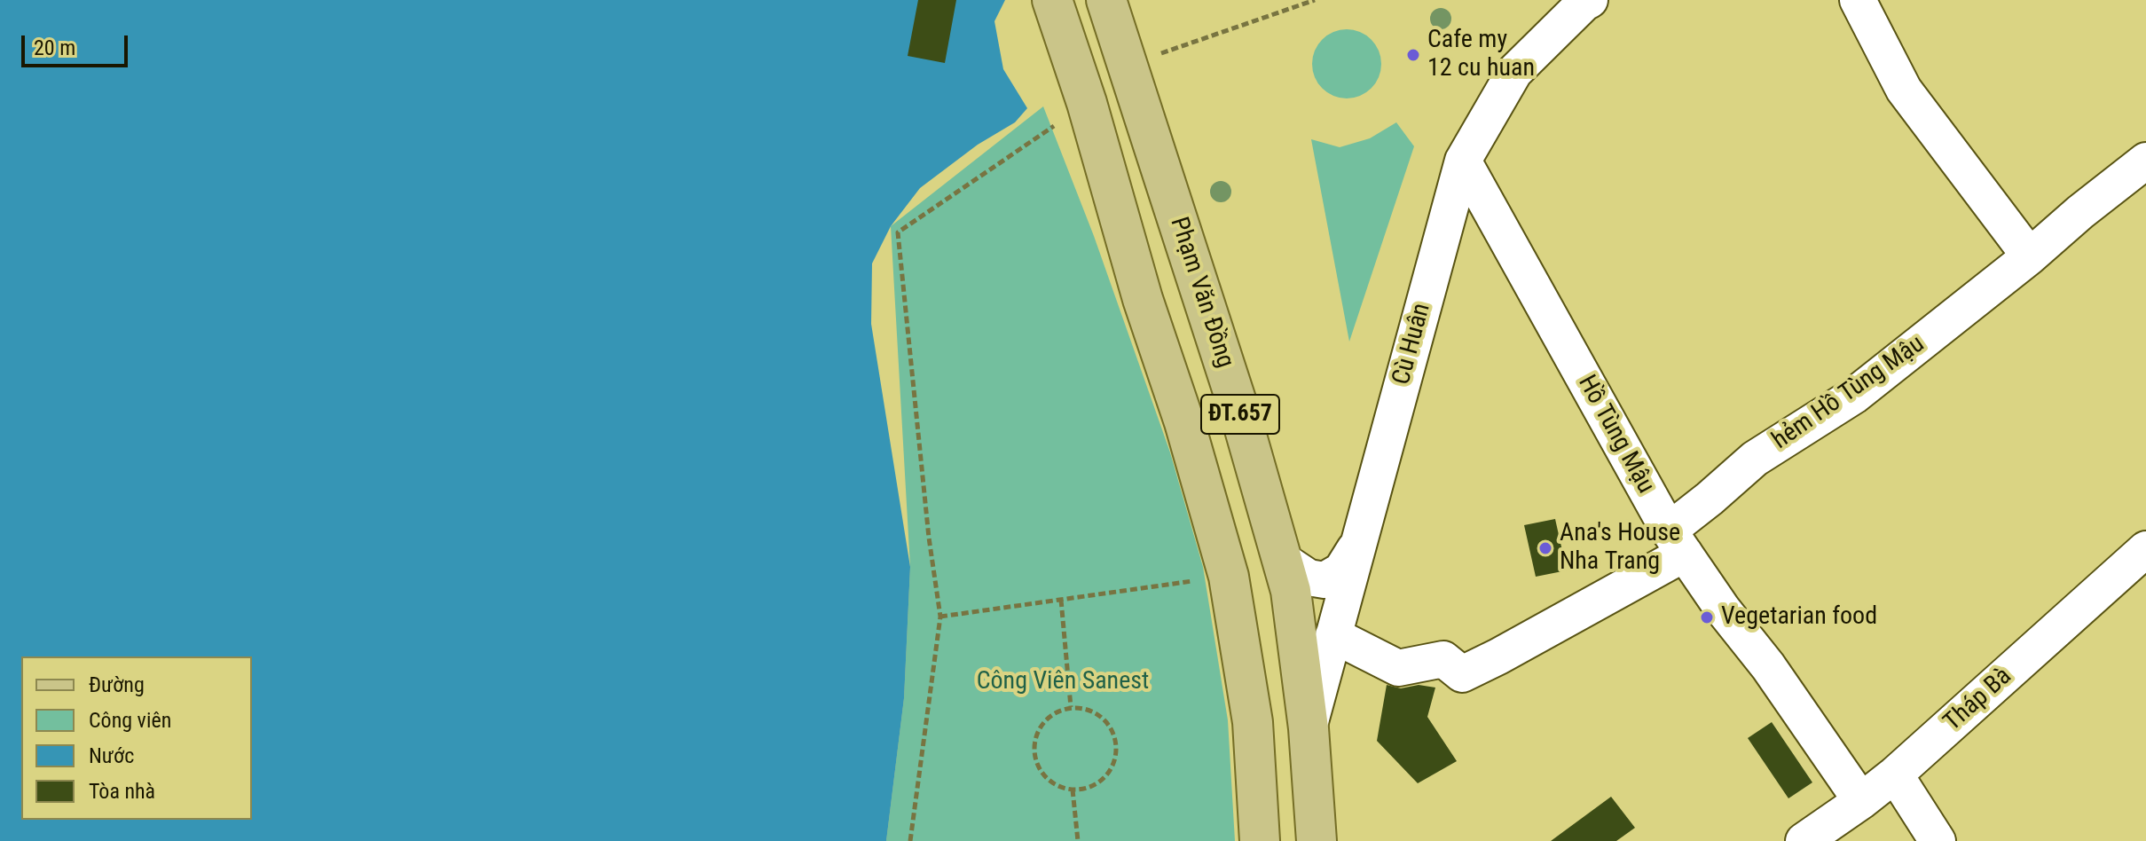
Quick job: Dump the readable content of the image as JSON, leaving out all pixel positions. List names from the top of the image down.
{
  "streets": {
    "main road": ["Phạm Văn Đồng", "ĐT.657"],
    "street": [
      "Cù Huân",
      "hẻm Hồ Tùng Mậu",
      "Hồ Tùng Mậu",
      "Tháp Bà"
    ]
  },
  "crossings": [
    ["Phạm Văn Đồng", "Cù Huân"],
    ["Cù Huân", "hẻm Hồ Tùng Mậu"],
    ["Cù Huân", "Hồ Tùng Mậu"],
    ["hẻm Hồ Tùng Mậu", "Hồ Tùng Mậu"],
    ["Hồ Tùng Mậu", "Tháp Bà"]
  ],
  "parks": ["Công Viên Sanest"],
  "places": ["Cafe my 12 cu huan", "Ana's House Nha Trang", "Vegetarian food"],
  "legend": [
    "Đường",
    "Công viên",
    "Nước",
    "Tòa nhà"
  ],
  "scale_bar": "20 m"
}
